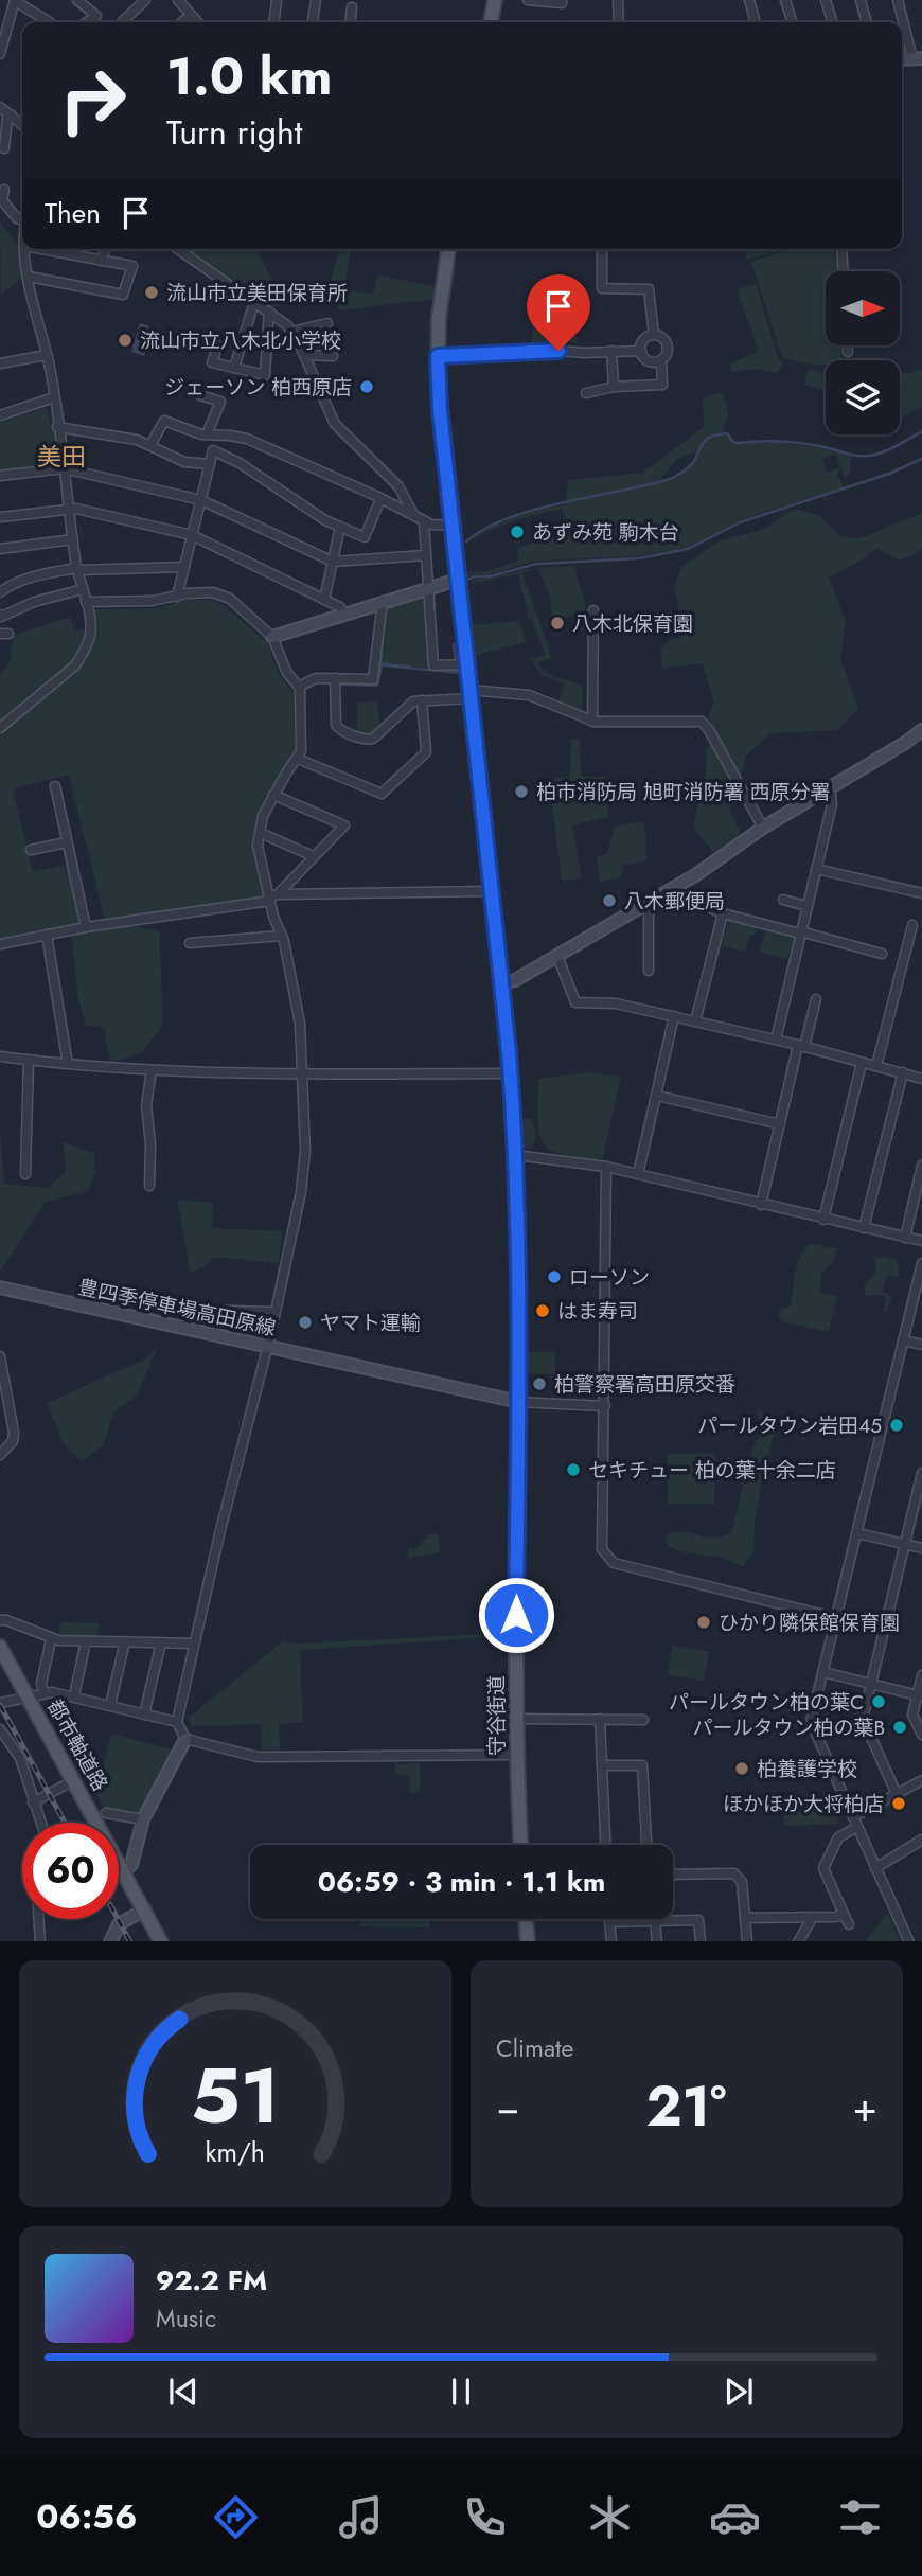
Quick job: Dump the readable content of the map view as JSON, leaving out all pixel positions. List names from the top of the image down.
{
  "streets": {
    "main road": ["守谷街道", "都市軸道路"],
    "street": ["豊四季停車場高田原線"]
  },
  "crossings": [
    ["豊四季停車場高田原線", "守谷街道"]
  ],
  "districts": ["美田"],
  "places": [
    "流山市立美田保育所",
    "流山市立八木北小学校",
    "ジェーソン 柏西原店",
    "あずみ苑 駒木台",
    "八木北保育園",
    "柏市消防局 旭町消防署 西原分署",
    "八木郵便局",
    "ローソン",
    "はま寿司",
    "ヤマト運輸",
    "柏警察署高田原交番",
    "パールタウン岩田45",
    "セキチュー 柏の葉十余二店",
    "ひかり隣保館保育園",
    "パールタウン柏の葉C",
    "パールタウン柏の葉B",
    "柏養護学校",
    "ほかほか大将柏店"
  ],
  "north": "right",
  "page": {
    "turn": ["1.0 km", "Turn right"],
    "then": "Then",
    "limit": "60",
    "trip": "06:59 · 3 min · 1.1 km",
    "tile": "Climate",
    "heat": ["−", "21°", "+"],
    "song": ["92.2 FM", "Music"],
    "tabs": "06:56",
    "gauge": ["51", "km/h"]
  }
}
